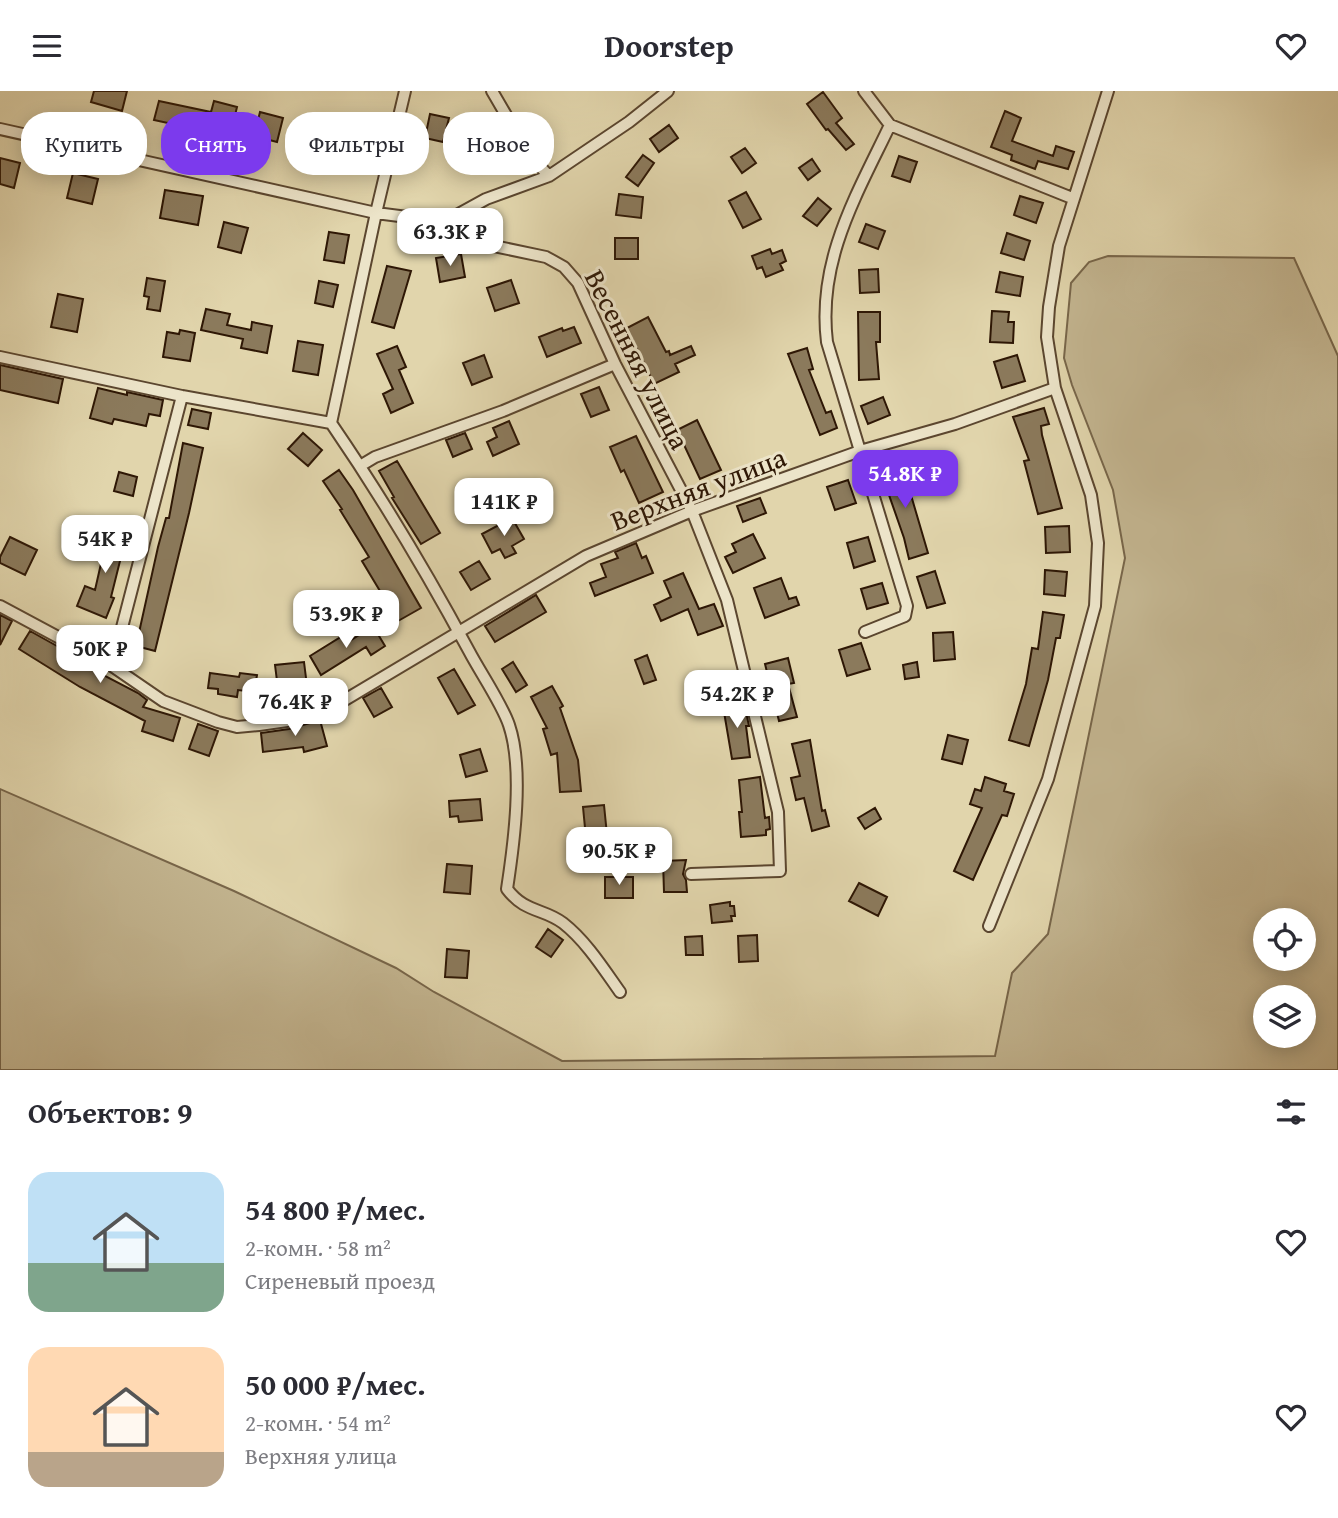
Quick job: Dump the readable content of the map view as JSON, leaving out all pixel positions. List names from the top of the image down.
{
  "streets": {
    "street": ["Весенняя улица", "Верхняя улица"]
  },
  "crossings": [
    ["Весенняя улица", "Верхняя улица"]
  ],
  "page": {
    "header": "Doorstep",
    "chip": [
      "Купить",
      "Снять",
      "Фильтры",
      "Новое"
    ],
    "price": [
      "63.3K ₽",
      "54.8K ₽",
      "141K ₽",
      "54K ₽",
      "53.9K ₽",
      "50K ₽",
      "54.2K ₽",
      "76.4K ₽",
      "90.5K ₽"
    ],
    "heading": "Объектов: 9",
    "list": [
      {
        "name": "54 800 ₽/мес.",
        "note": "2-комн. · 58 m² · Сиреневый проезд"
      },
      {
        "name": "50 000 ₽/мес.",
        "note": "2-комн. · 54 m² · Верхняя улица"
      }
    ]
  }
}
